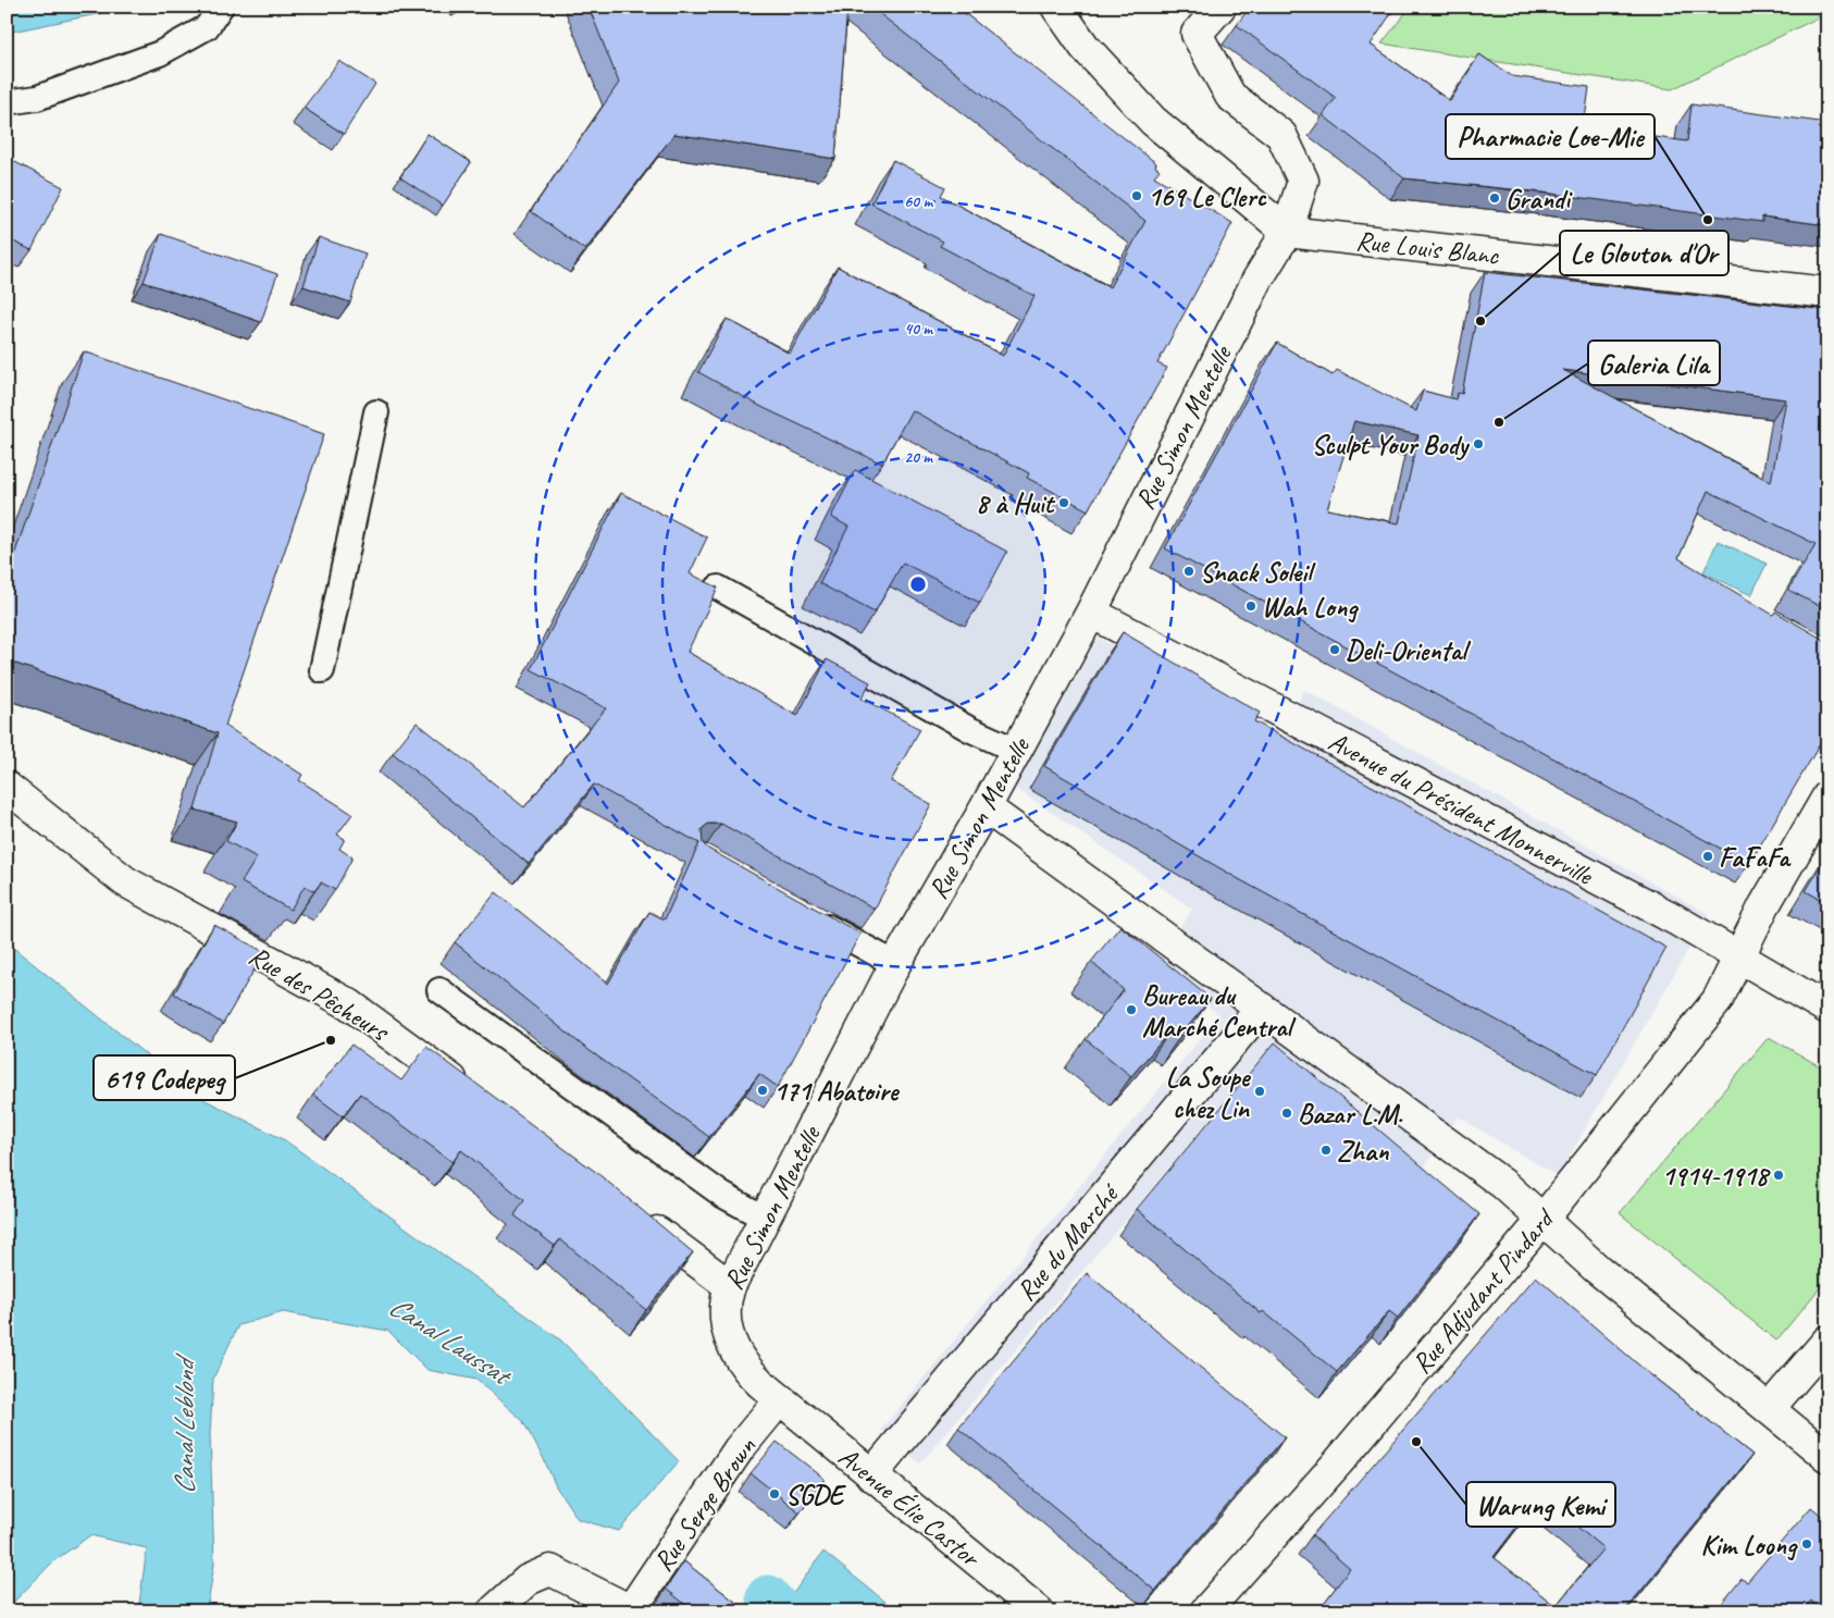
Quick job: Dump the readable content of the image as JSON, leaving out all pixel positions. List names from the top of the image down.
{
  "streets": {
    "street": [
      "Rue Louis Blanc",
      "Rue Simon Mentelle",
      "Avenue du Président Monnerville",
      "Rue des Pêcheurs",
      "Rue du Marché",
      "Rue Adjudant Pindard",
      "Rue Serge Brown",
      "Avenue Élie Castor"
    ]
  },
  "crossings": [
    ["Rue Louis Blanc", "Rue Simon Mentelle"],
    ["Rue Simon Mentelle", "Avenue du Président Monnerville"],
    ["Rue Simon Mentelle", "Rue Serge Brown"],
    ["Rue Simon Mentelle", "Avenue Élie Castor"],
    ["Avenue du Président Monnerville", "Rue Adjudant Pindard"],
    ["Rue du Marché", "Avenue Élie Castor"],
    ["Rue Serge Brown", "Avenue Élie Castor"]
  ],
  "water": ["Canal Laussat", "Canal Leblond"],
  "places": [
    "169 Le Clerc",
    "Grandi",
    "Pharmacie Loe-Mie",
    "Le Glouton d'Or",
    "Galeria Lila",
    "Sculpt Your Body",
    "8 à Huit",
    "Snack Soleil",
    "Wah Long",
    "Deli-Oriental",
    "FaFaFa",
    "Bureau du Marché Central",
    "619 Codepeg",
    "171 Abatoire",
    "La Soupe chez Lin",
    "Bazar L.M.",
    "Zhan",
    "1914-1918",
    "Warung Kemi",
    "SGDE",
    "Kim Loong"
  ],
  "rings": ["60 m", "40 m", "20 m"]
}
